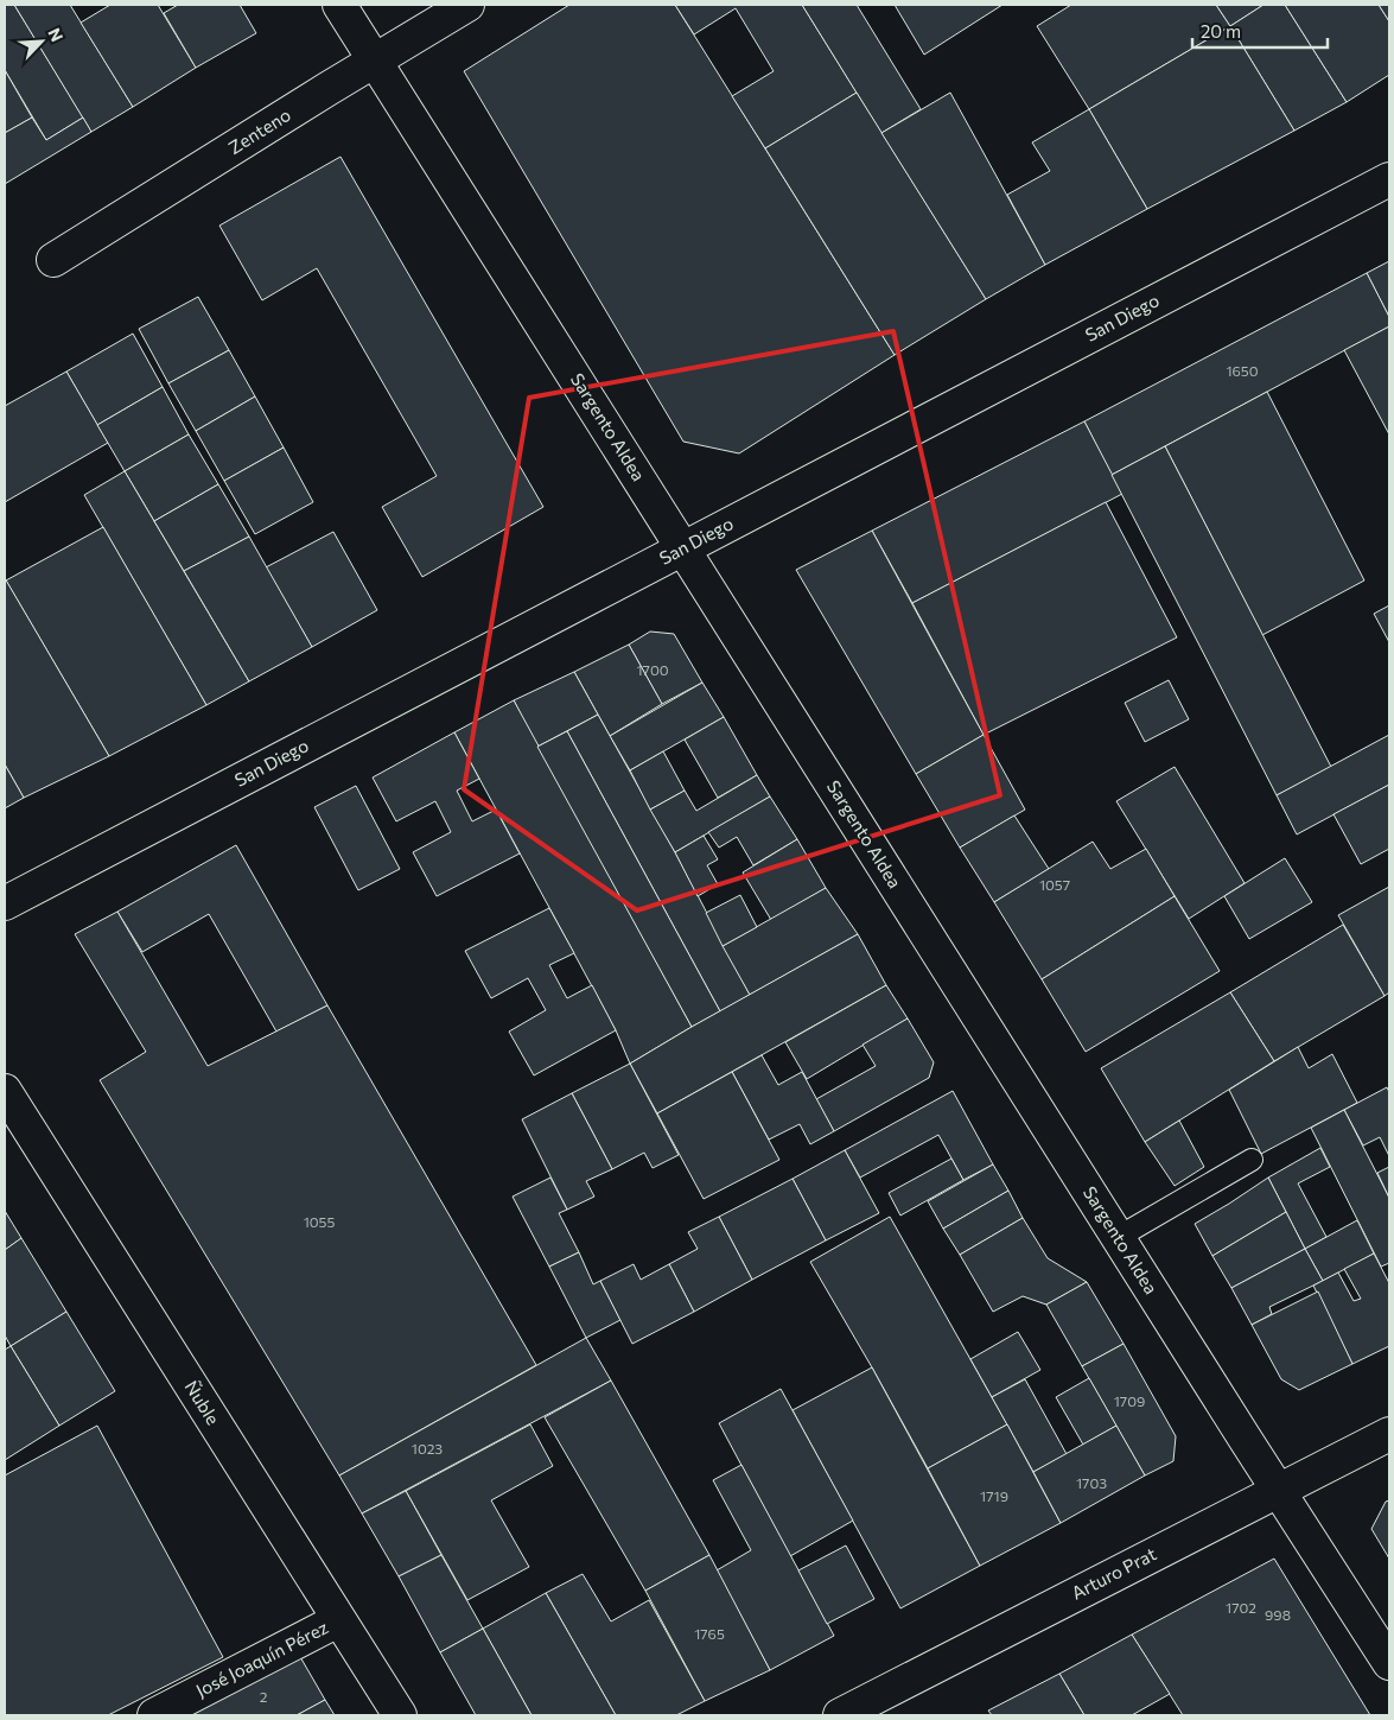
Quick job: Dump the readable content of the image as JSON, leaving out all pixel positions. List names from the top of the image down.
{
  "streets": {
    "street": [
      "Zenteno",
      "San Diego",
      "Sargento Aldea",
      "Ñuble",
      "Arturo Prat",
      "José Joaquín Pérez"
    ]
  },
  "crossings": [
    ["Zenteno", "Sargento Aldea"],
    ["San Diego", "Sargento Aldea"],
    ["Sargento Aldea", "Arturo Prat"],
    ["Ñuble", "José Joaquín Pérez"]
  ],
  "house_numbers": [
    "1650",
    "1700",
    "1057",
    "1055",
    "1709",
    "1023",
    "1703",
    "1719",
    "1702",
    "998",
    "1765",
    "2"
  ],
  "scale_bar": "20 m",
  "north": "top right"
}
